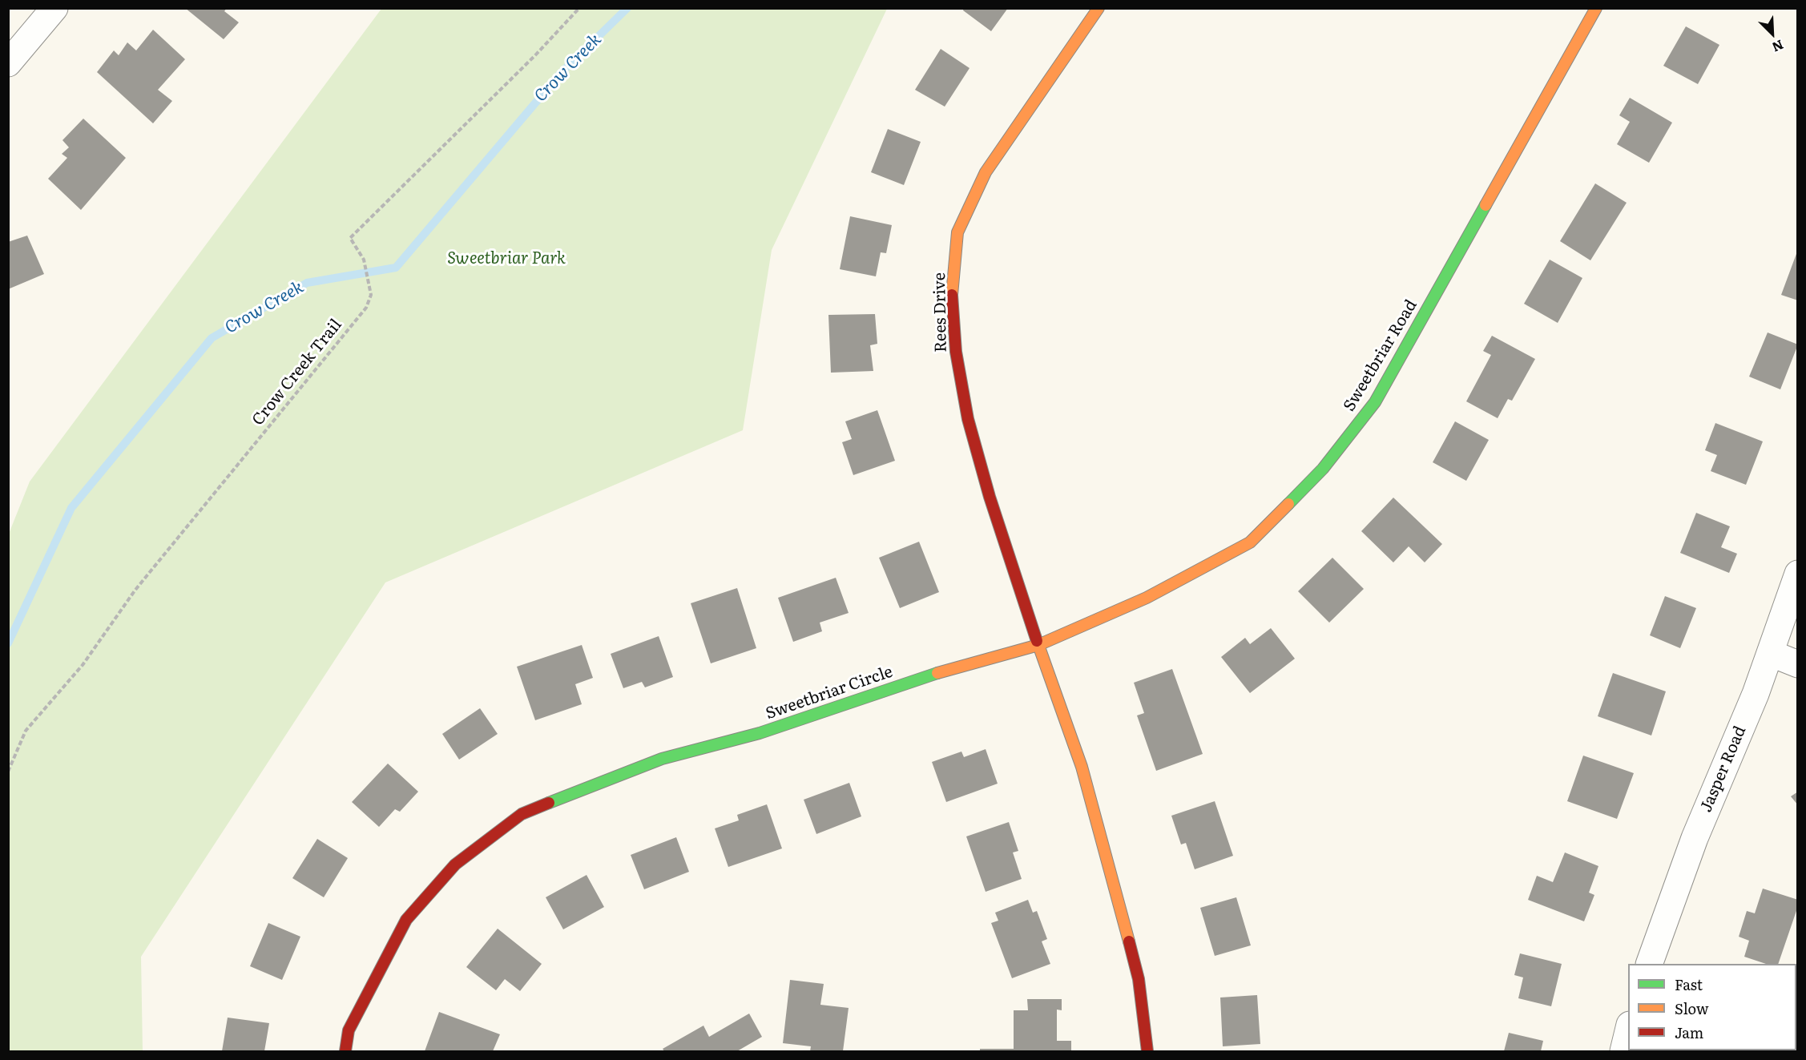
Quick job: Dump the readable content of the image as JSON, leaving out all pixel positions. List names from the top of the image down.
{
  "streets": {
    "street": [
      "Rees Drive",
      "Sweetbriar Road",
      "Sweetbriar Circle",
      "Jasper Road"
    ],
    "path": ["Crow Creek Trail"]
  },
  "crossings": [
    ["Rees Drive", "Sweetbriar Road"],
    ["Rees Drive", "Sweetbriar Circle"],
    ["Sweetbriar Road", "Sweetbriar Circle"]
  ],
  "water": ["Crow Creek"],
  "parks": ["Sweetbriar Park"],
  "legend": ["Fast", "Slow", "Jam"],
  "north": "bottom right"
}
